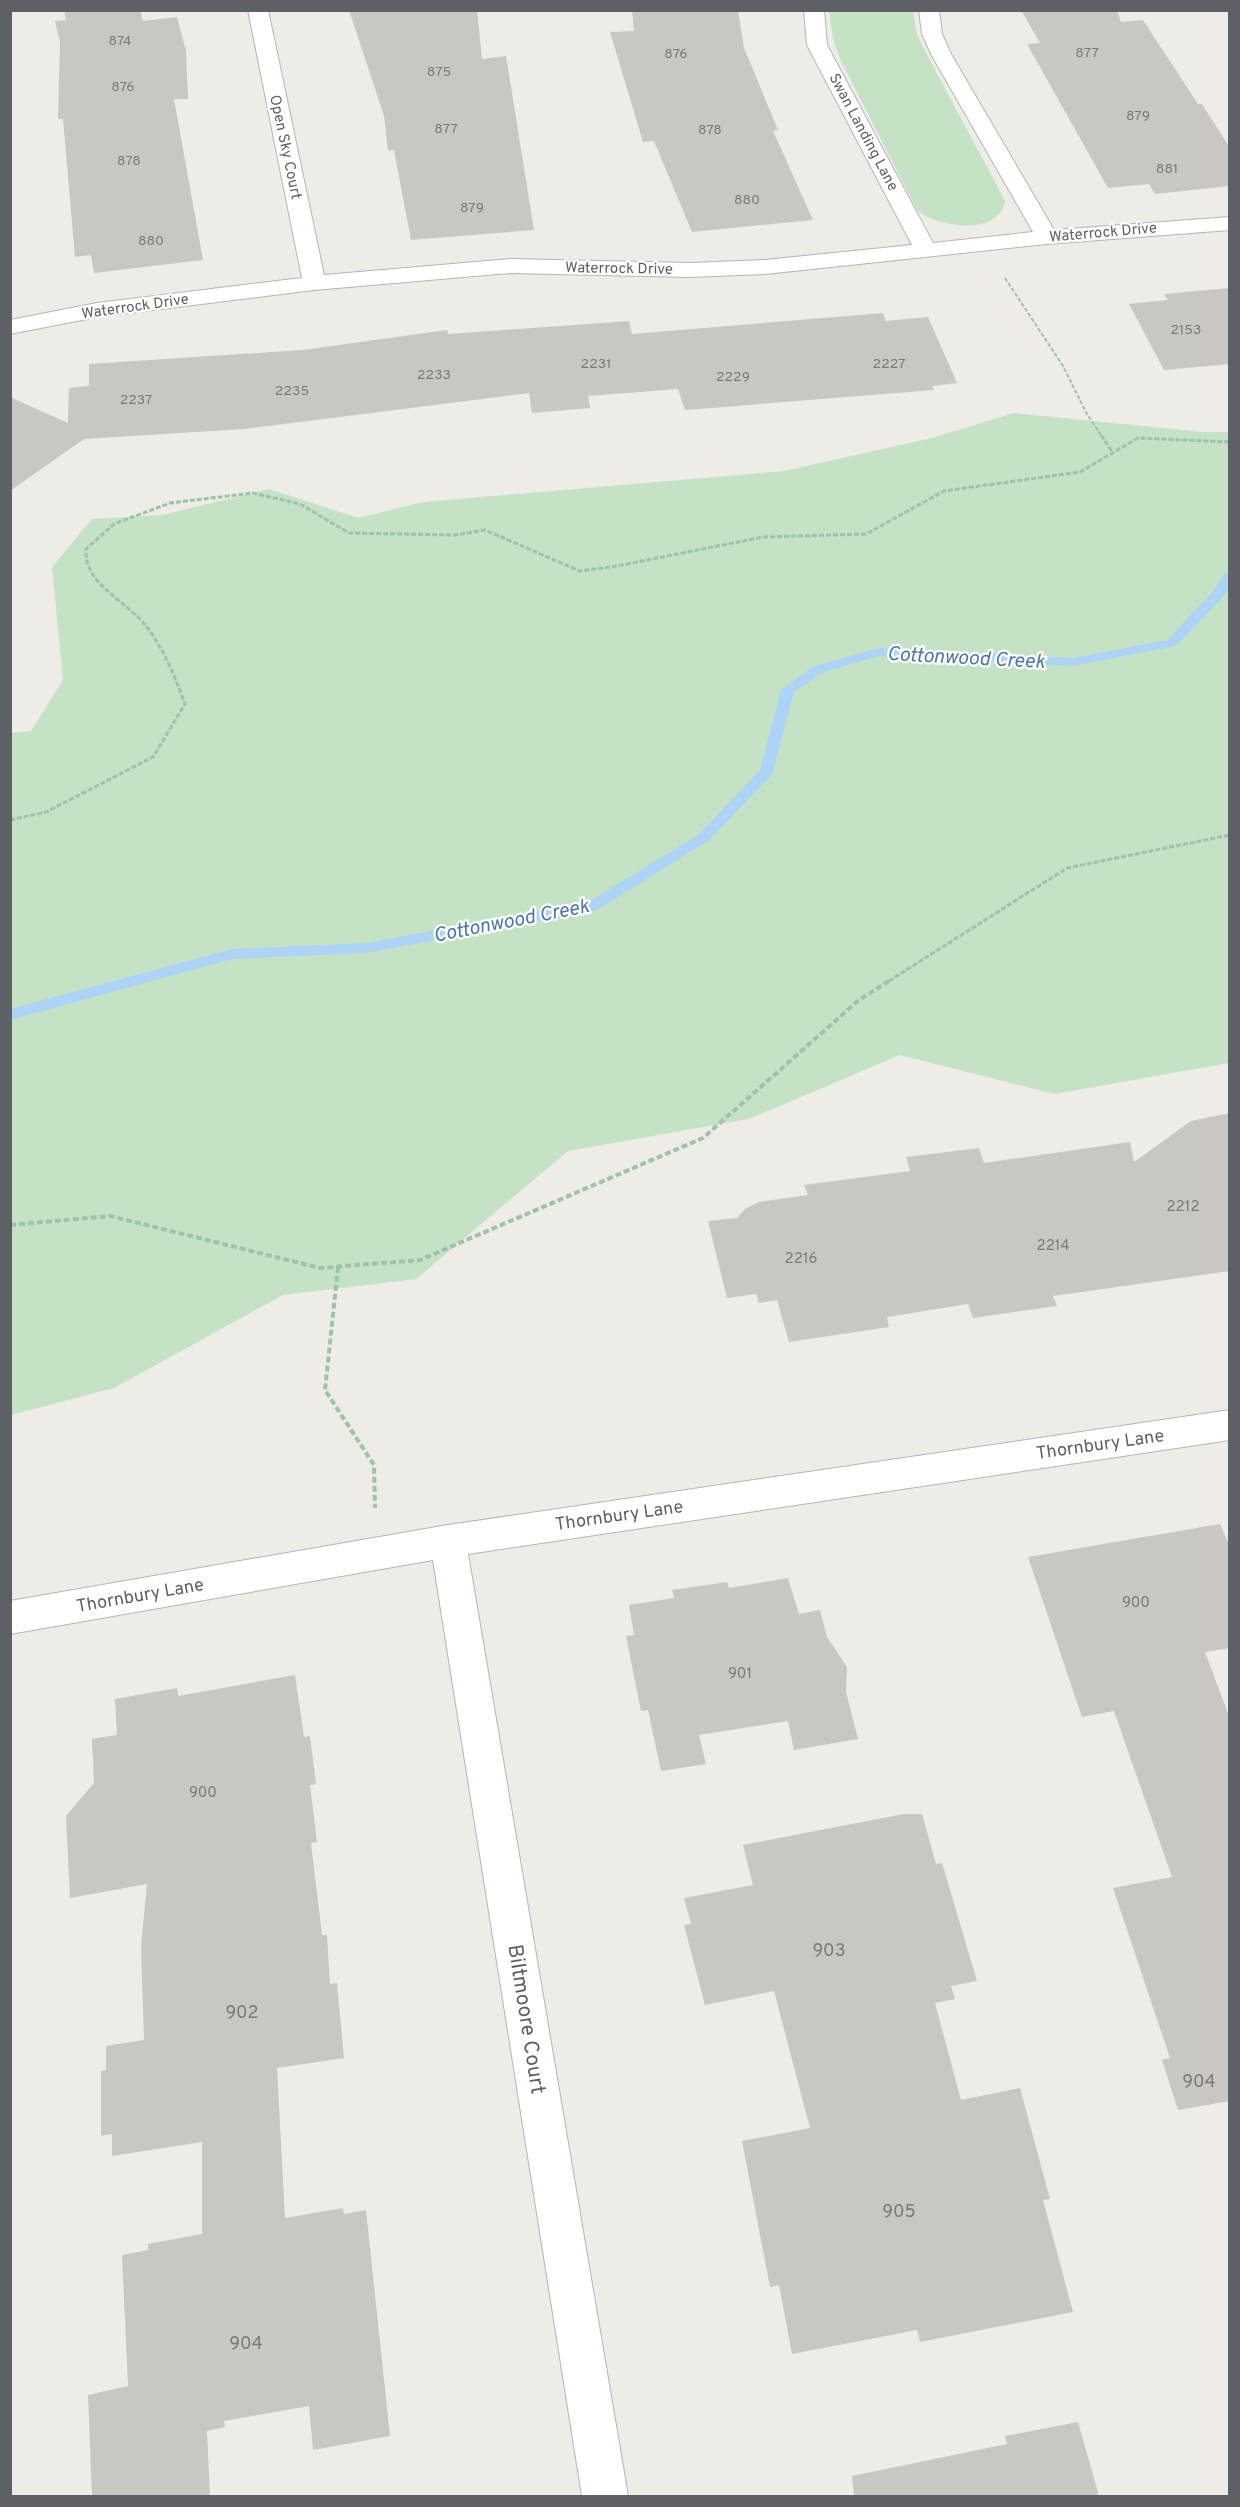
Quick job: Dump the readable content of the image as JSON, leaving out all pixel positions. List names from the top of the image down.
{
  "streets": {
    "street": [
      "Swan Landing Lane",
      "Open Sky Court",
      "Waterrock Drive",
      "Thornbury Lane",
      "Biltmoore Court"
    ]
  },
  "crossings": [
    ["Swan Landing Lane", "Waterrock Drive"],
    ["Open Sky Court", "Waterrock Drive"],
    ["Thornbury Lane", "Biltmoore Court"]
  ],
  "water": ["Cottonwood Creek"],
  "house_numbers": [
    "874",
    "877",
    "876",
    "875",
    "876",
    "879",
    "877",
    "878",
    "878",
    "881",
    "880",
    "879",
    "880",
    "2153",
    "2231",
    "2227",
    "2233",
    "2229",
    "2235",
    "2237",
    "2212",
    "2214",
    "2216",
    "900",
    "901",
    "900",
    "903",
    "902",
    "904",
    "905",
    "904"
  ]
}
